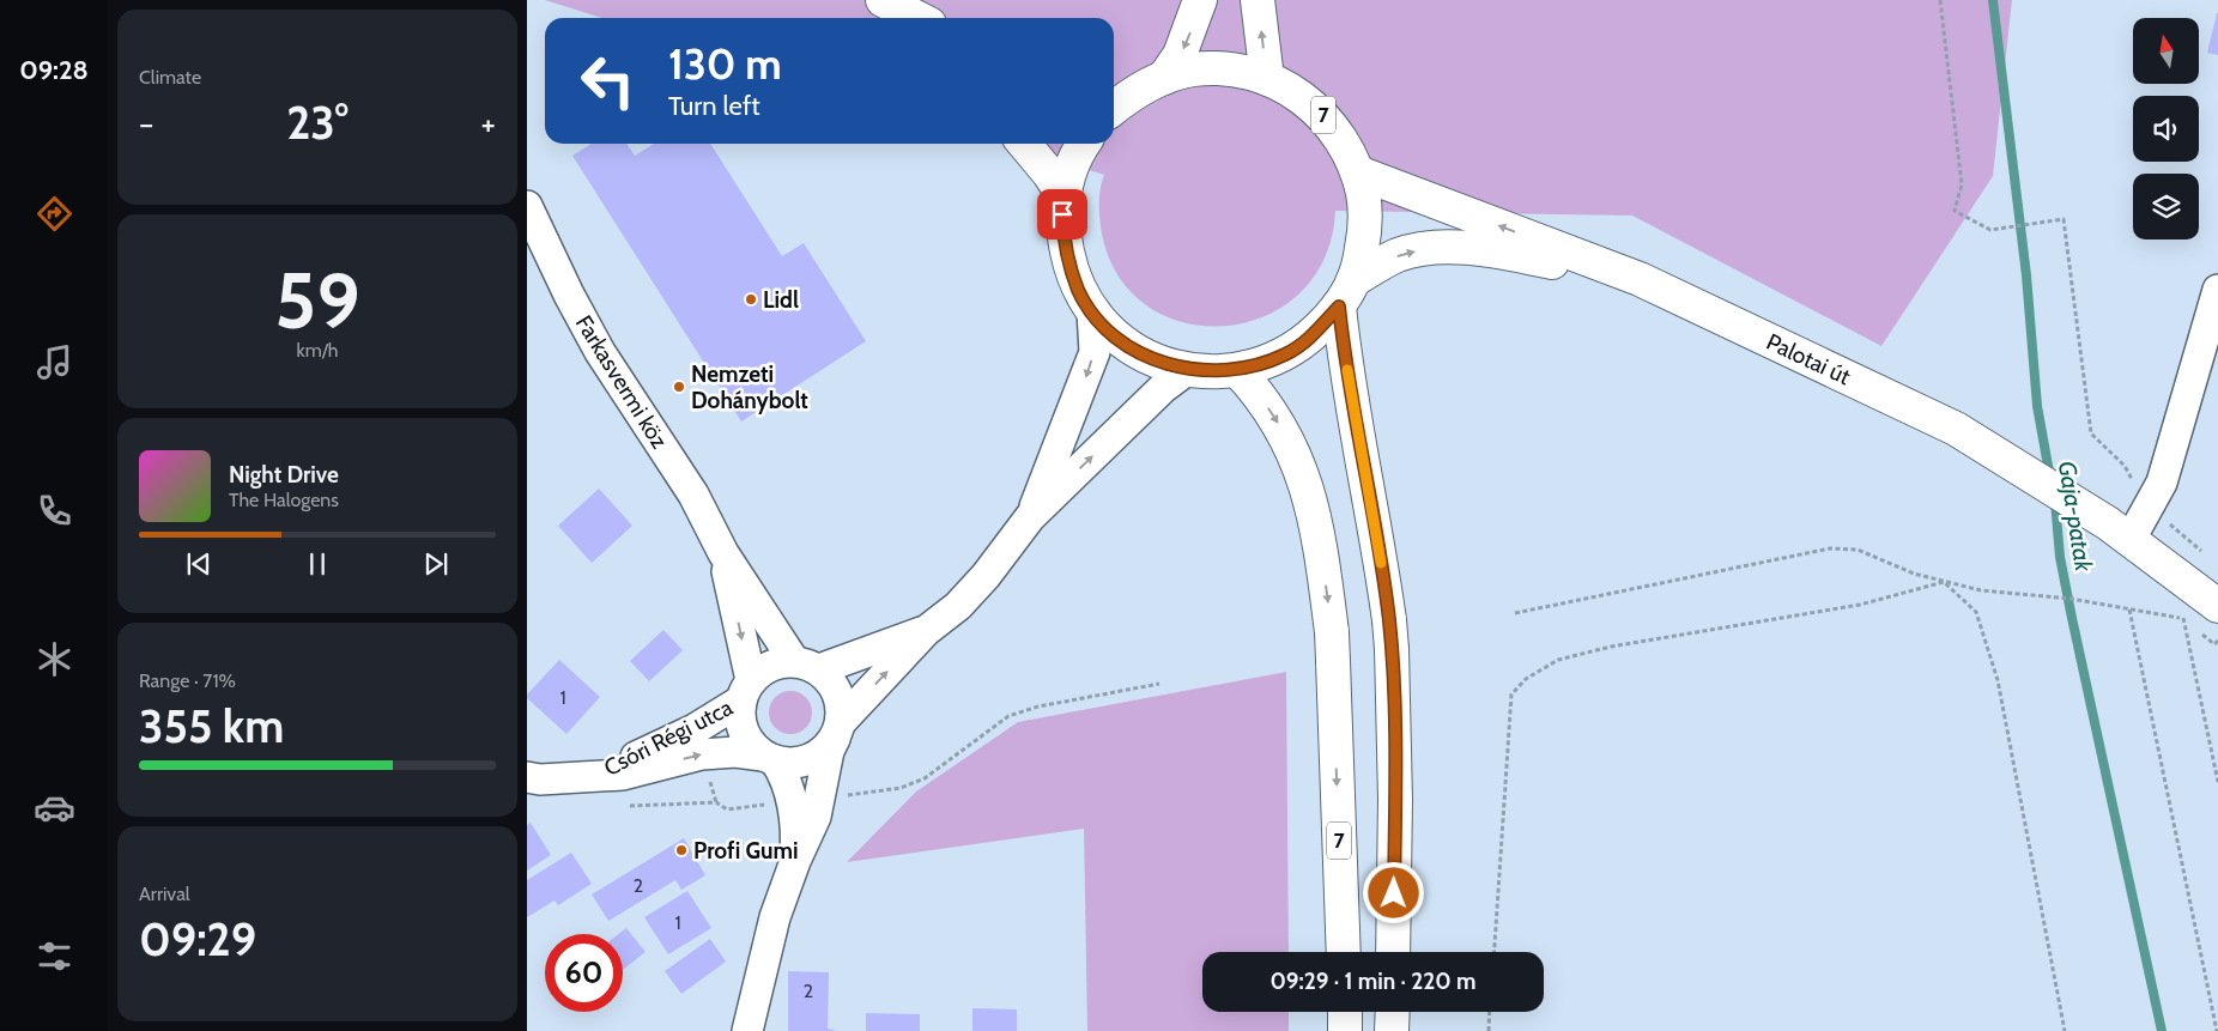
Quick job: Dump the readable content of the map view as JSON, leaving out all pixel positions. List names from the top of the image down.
{
  "streets": {
    "main road": ["7", "Palotai út"],
    "street": ["Farkasvermi köz", "Csóri Régi utca"]
  },
  "crossings": [
    ["7", "Palotai út"],
    ["Farkasvermi köz", "Csóri Régi utca"]
  ],
  "water": ["Gaja-patak"],
  "places": ["Lidl", "Nemzeti Dohánybolt", "Profi Gumi"],
  "house_numbers": [
    "1",
    "2",
    "1",
    "2"
  ],
  "north": "top",
  "page": {
    "tabs": "09:28",
    "tile": [
      "Climate",
      ["59", "km/h"],
      ["Range · 71%", "355 km"],
      ["Arrival", "09:29"]
    ],
    "turn": ["130 m", "Turn left"],
    "heat": ["−", "23°", "+"],
    "song": ["Night Drive", "The Halogens"],
    "limit": "60",
    "trip": "09:29 · 1 min · 220 m"
  }
}
